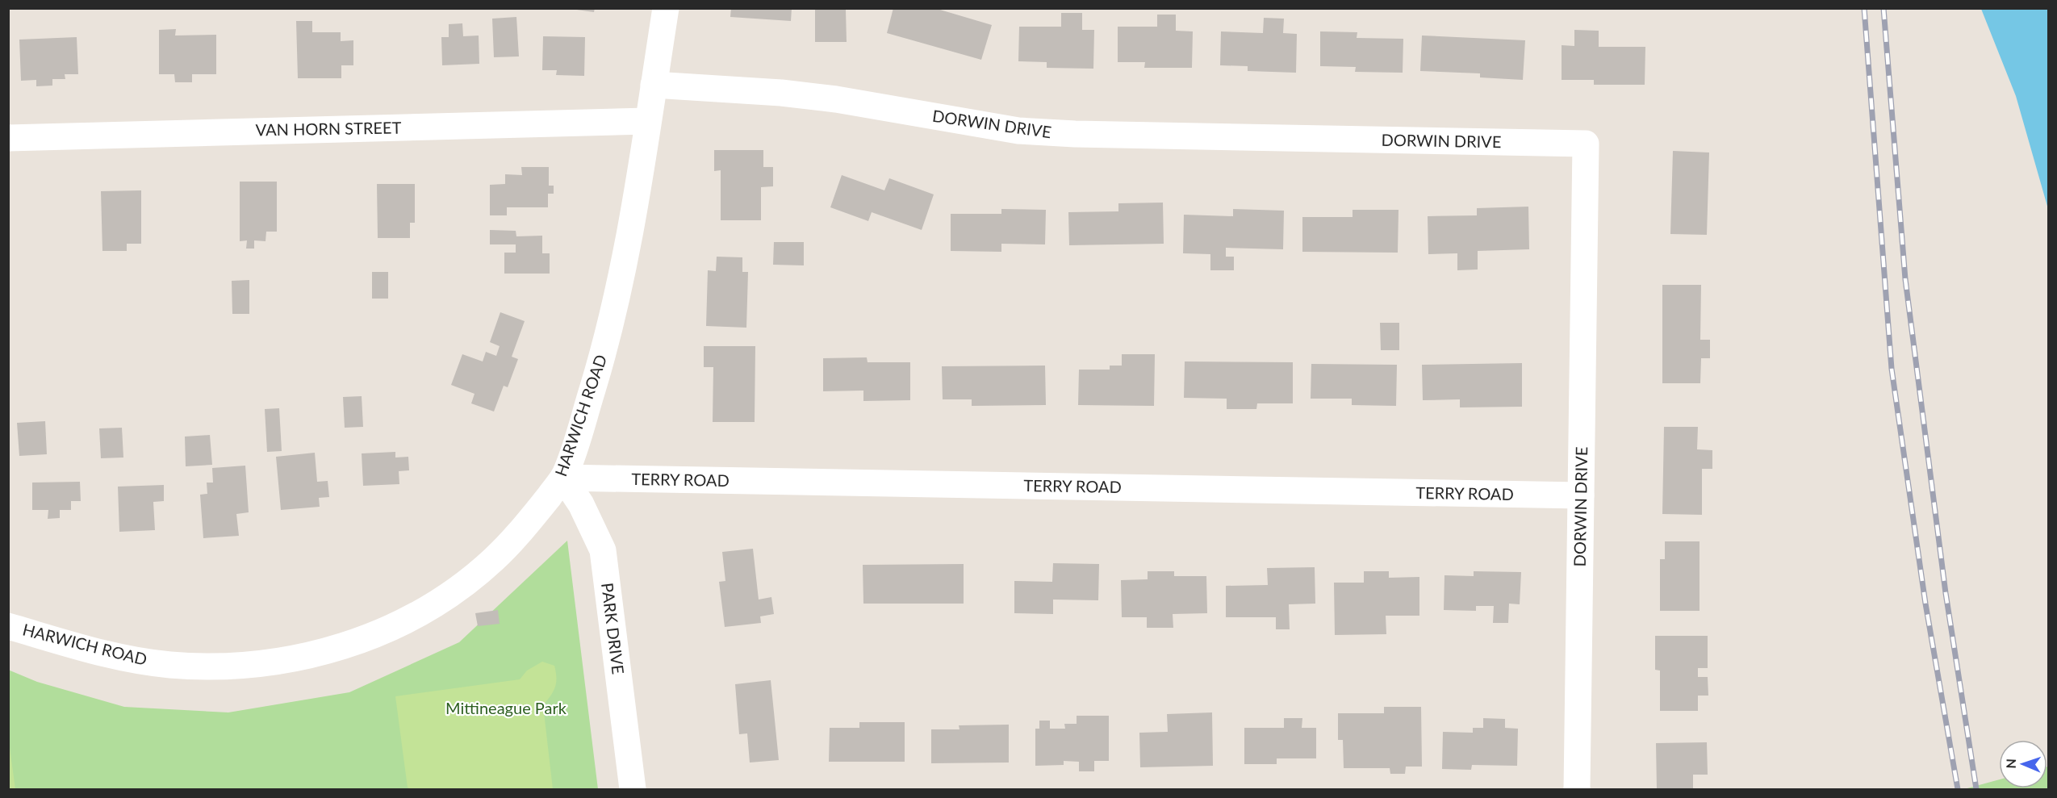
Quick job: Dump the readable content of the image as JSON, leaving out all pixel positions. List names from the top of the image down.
{
  "streets": {
    "street": [
      "DORWIN DRIVE",
      "VAN HORN STREET",
      "HARWICH ROAD",
      "TERRY ROAD",
      "PARK DRIVE"
    ]
  },
  "crossings": [
    ["DORWIN DRIVE", "HARWICH ROAD"],
    ["DORWIN DRIVE", "TERRY ROAD"],
    ["VAN HORN STREET", "HARWICH ROAD"],
    ["HARWICH ROAD", "TERRY ROAD"],
    ["HARWICH ROAD", "PARK DRIVE"],
    ["TERRY ROAD", "PARK DRIVE"]
  ],
  "parks": ["Mittineague Park"],
  "north": "left"
}
